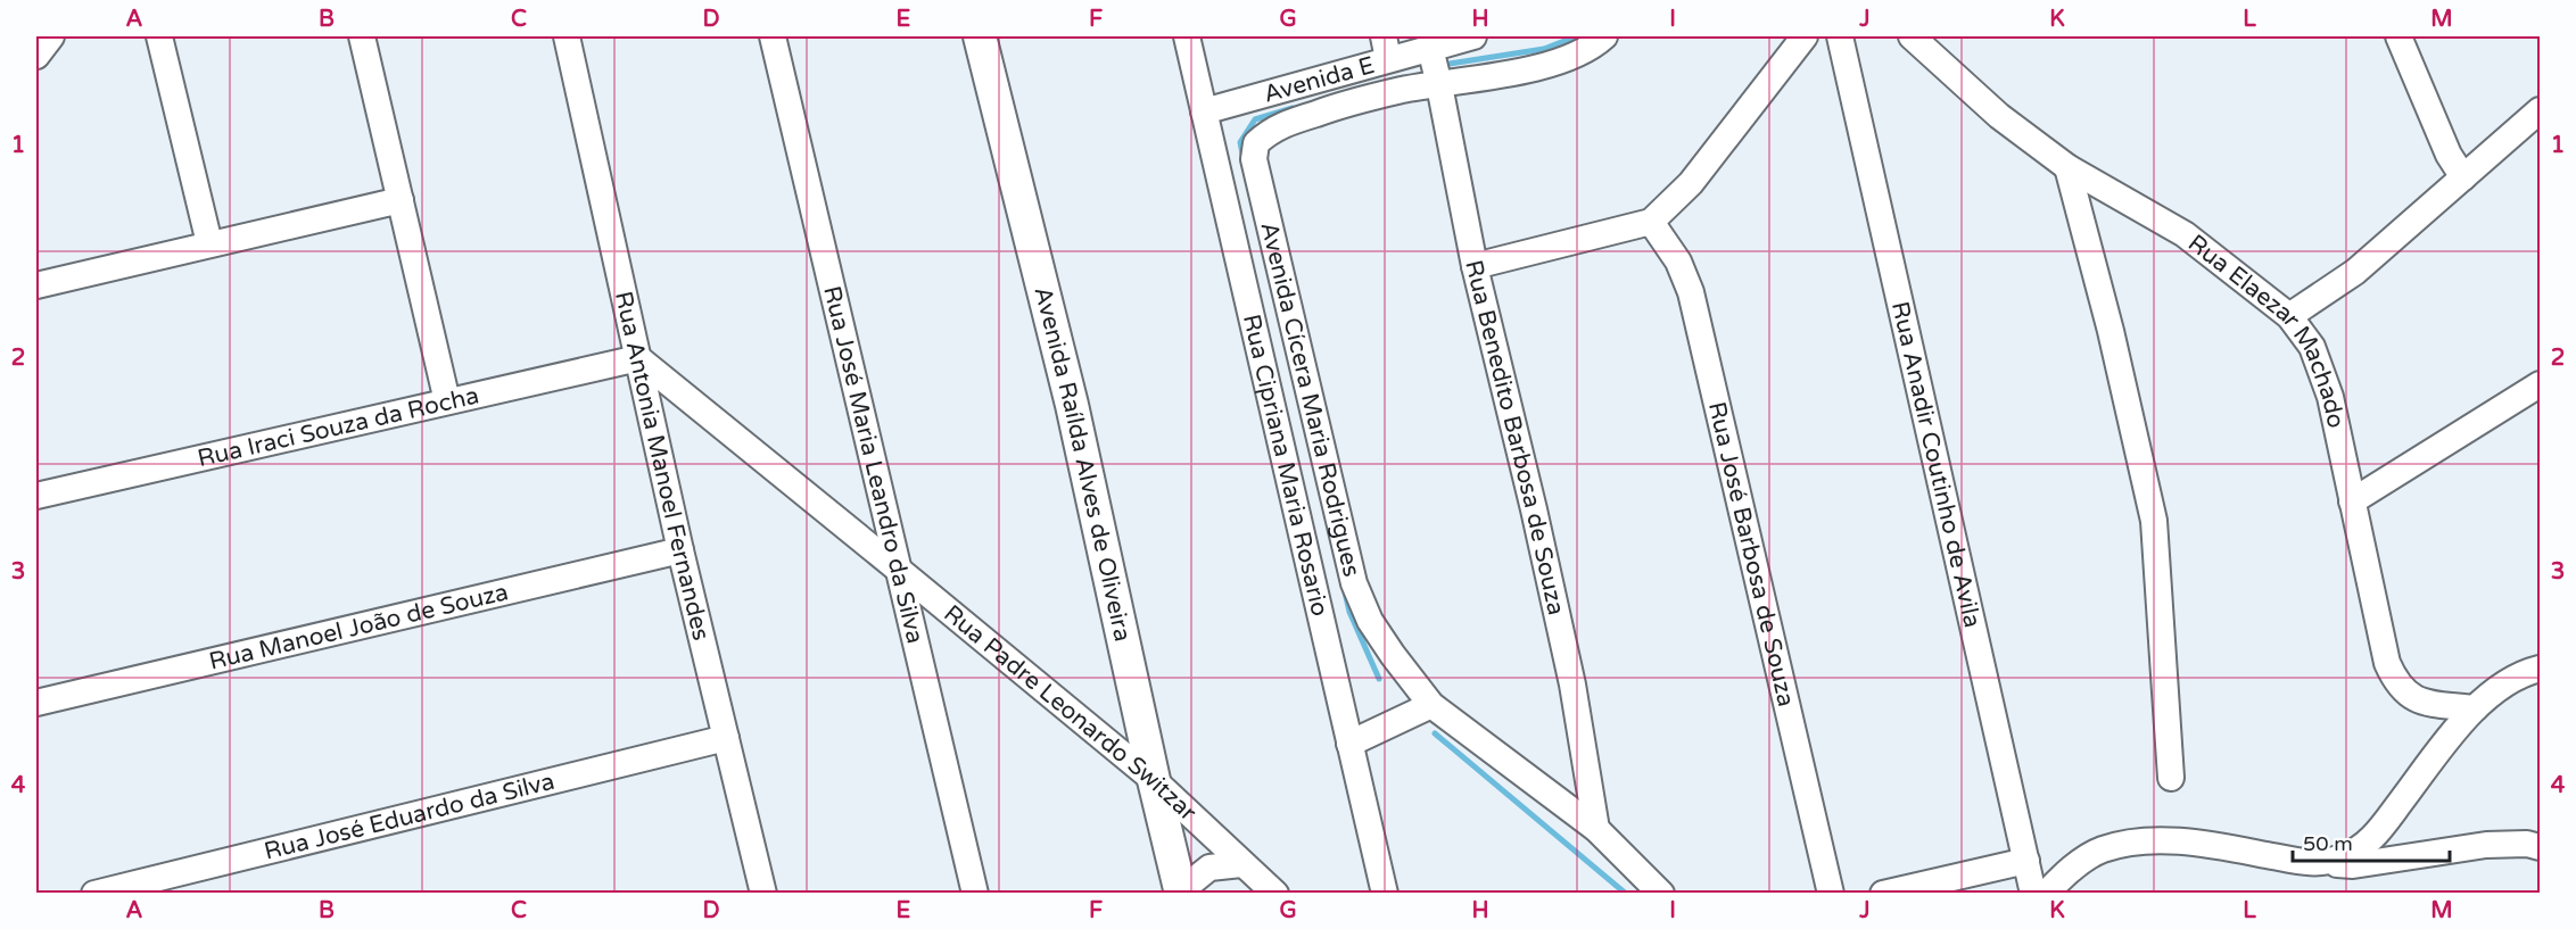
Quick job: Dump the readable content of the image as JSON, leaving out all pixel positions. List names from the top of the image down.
{
  "streets": {
    "street": [
      "Avenida E",
      "Rua Elaezar Machado",
      "Avenida Cícera Maria Rodrigues",
      "Rua Iraci Souza da Rocha",
      "Rua Benedito Barbosa de Souza",
      "Rua José Maria Leandro da Silva",
      "Avenida Raílda Alves de Oliveira",
      "Rua Antonia Manoel Fernandes",
      "Rua Cipriana Maria Rosario",
      "Rua Anadir Coutinho de Avila",
      "Rua José Barbosa de Souza",
      "Rua Manoel João de Souza",
      "Rua Padre Leonardo Switzar",
      "Rua José Eduardo da Silva"
    ]
  },
  "crossings": [
    ["Avenida E", "Rua Benedito Barbosa de Souza"],
    ["Avenida E", "Rua Cipriana Maria Rosario"],
    ["Avenida Cícera Maria Rodrigues", "Rua Benedito Barbosa de Souza"],
    ["Rua Iraci Souza da Rocha", "Rua Antonia Manoel Fernandes"],
    ["Rua Iraci Souza da Rocha", "Rua Padre Leonardo Switzar"],
    ["Rua José Maria Leandro da Silva", "Rua Padre Leonardo Switzar"],
    ["Avenida Raílda Alves de Oliveira", "Rua Padre Leonardo Switzar"],
    ["Rua Antonia Manoel Fernandes", "Rua Manoel João de Souza"],
    ["Rua Antonia Manoel Fernandes", "Rua Padre Leonardo Switzar"],
    ["Rua Antonia Manoel Fernandes", "Rua José Eduardo da Silva"]
  ],
  "scale_bar": "50 m",
  "grid": {
    "columns": [
      "A",
      "B",
      "C",
      "D",
      "E",
      "F",
      "G",
      "H",
      "I",
      "J",
      "K",
      "L",
      "M"
    ],
    "rows": [
      "1",
      "2",
      "3",
      "4"
    ]
  }
}
